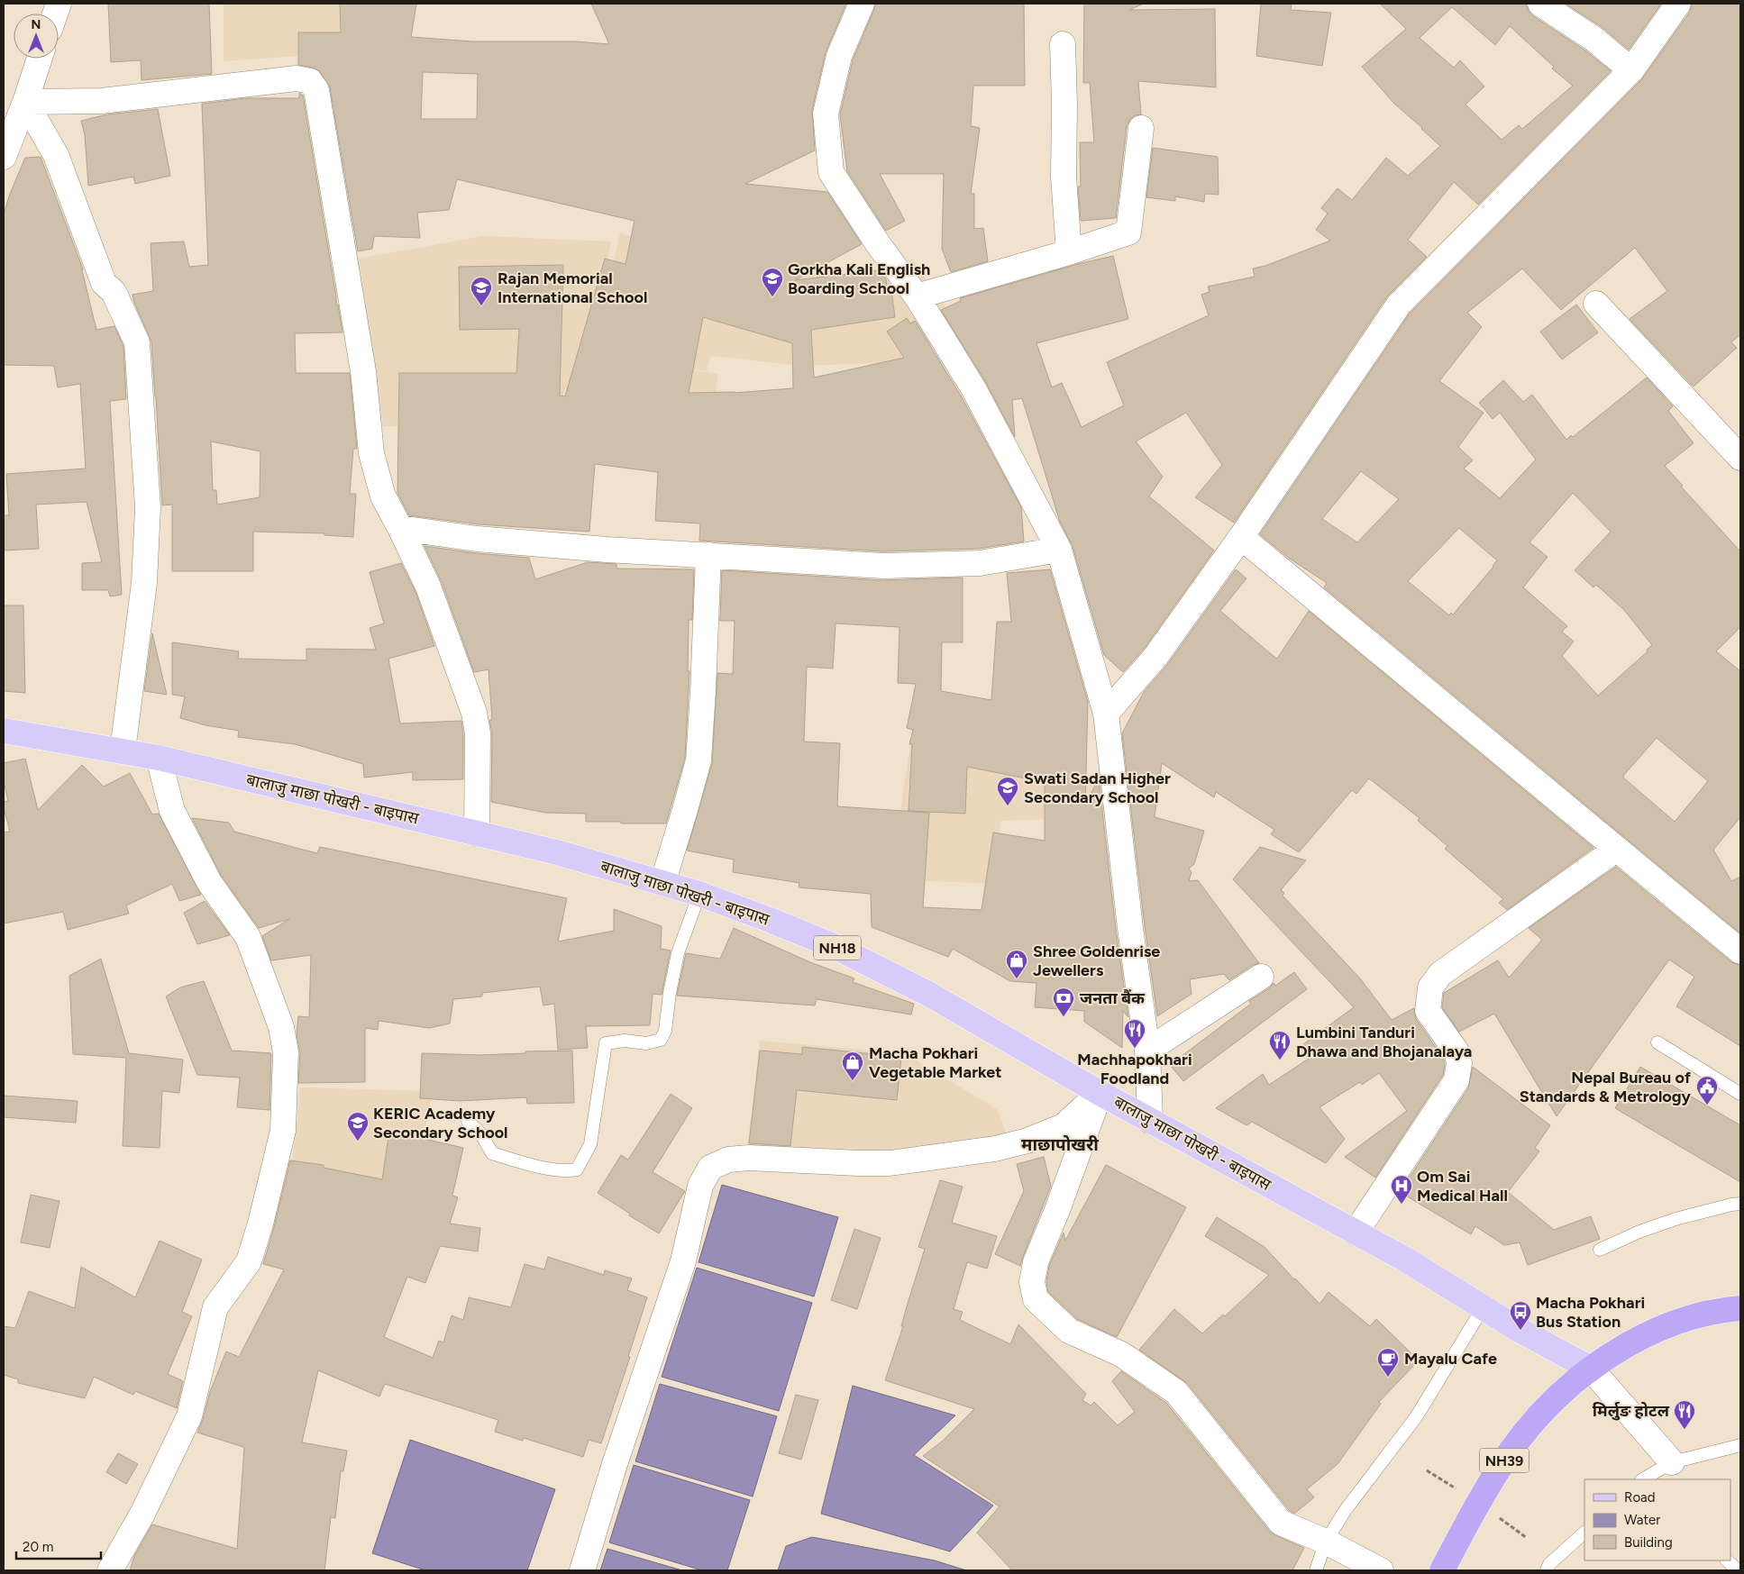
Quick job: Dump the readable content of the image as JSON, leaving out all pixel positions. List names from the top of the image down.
{
  "streets": {
    "highway": ["NH39"],
    "main road": ["बालाजु माछा पोखरी - बाइपास", "NH18"]
  },
  "crossings": [
    ["बालाजु माछा पोखरी - बाइपास", "NH39"]
  ],
  "districts": ["माछापोखरी"],
  "places": {
    "school or university": [
      "Gorkha Kali English Boarding School",
      "Rajan Memorial International School",
      "Swati Sadan Higher Secondary School",
      "KERIC Academy Secondary School"
    ],
    "shop": ["Shree Goldenrise Jewellers", "Macha Pokhari Vegetable Market"],
    "bank": ["जनता बैंक"],
    "restaurant": ["Machhapokhari Foodland", "Lumbini Tanduri Dhawa and Bhojanalaya", "मिर्लुङ होटल"],
    "public building": ["Nepal Bureau of Standards & Metrology"],
    "hospital": ["Om Sai Medical Hall"],
    "bus stop": ["Macha Pokhari Bus Station"],
    "cafe": ["Mayalu Cafe"]
  },
  "legend": ["Road", "Water", "Building"],
  "scale_bar": "20 m",
  "north": "top"
}
